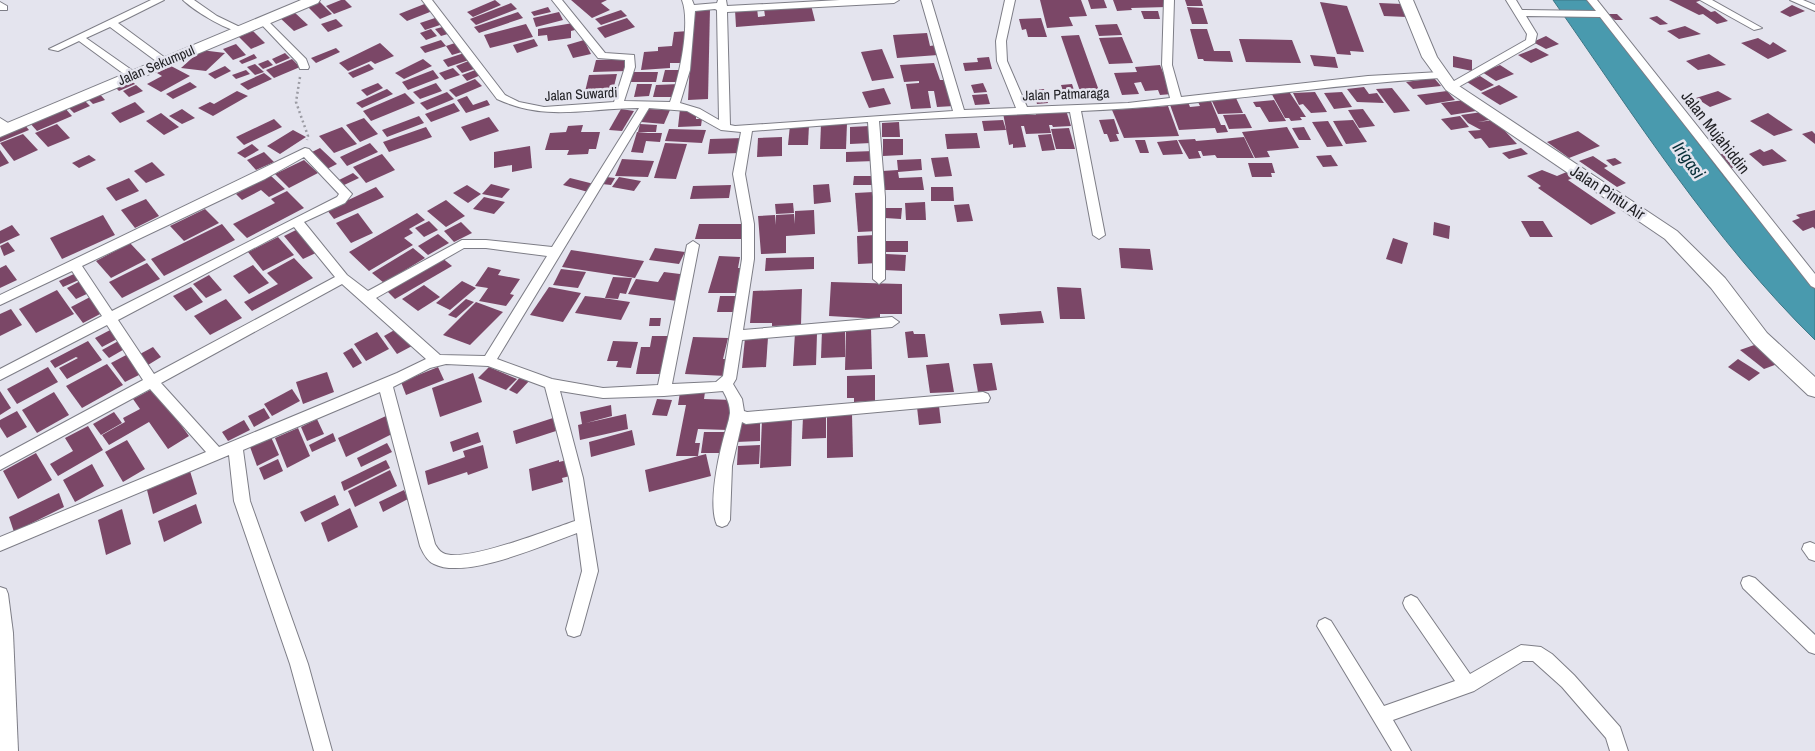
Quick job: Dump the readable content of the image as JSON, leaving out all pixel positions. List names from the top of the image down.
{
  "streets": {
    "street": [
      "Jalan Sekumpul",
      "Jalan Suwardi",
      "Jalan Patmaraga",
      "Jalan Mujahiddin",
      "Jalan Pintu Air"
    ]
  },
  "crossings": [
    ["Jalan Suwardi", "Jalan Patmaraga"],
    ["Jalan Patmaraga", "Jalan Pintu Air"]
  ],
  "water": ["Irigasi"]
}
